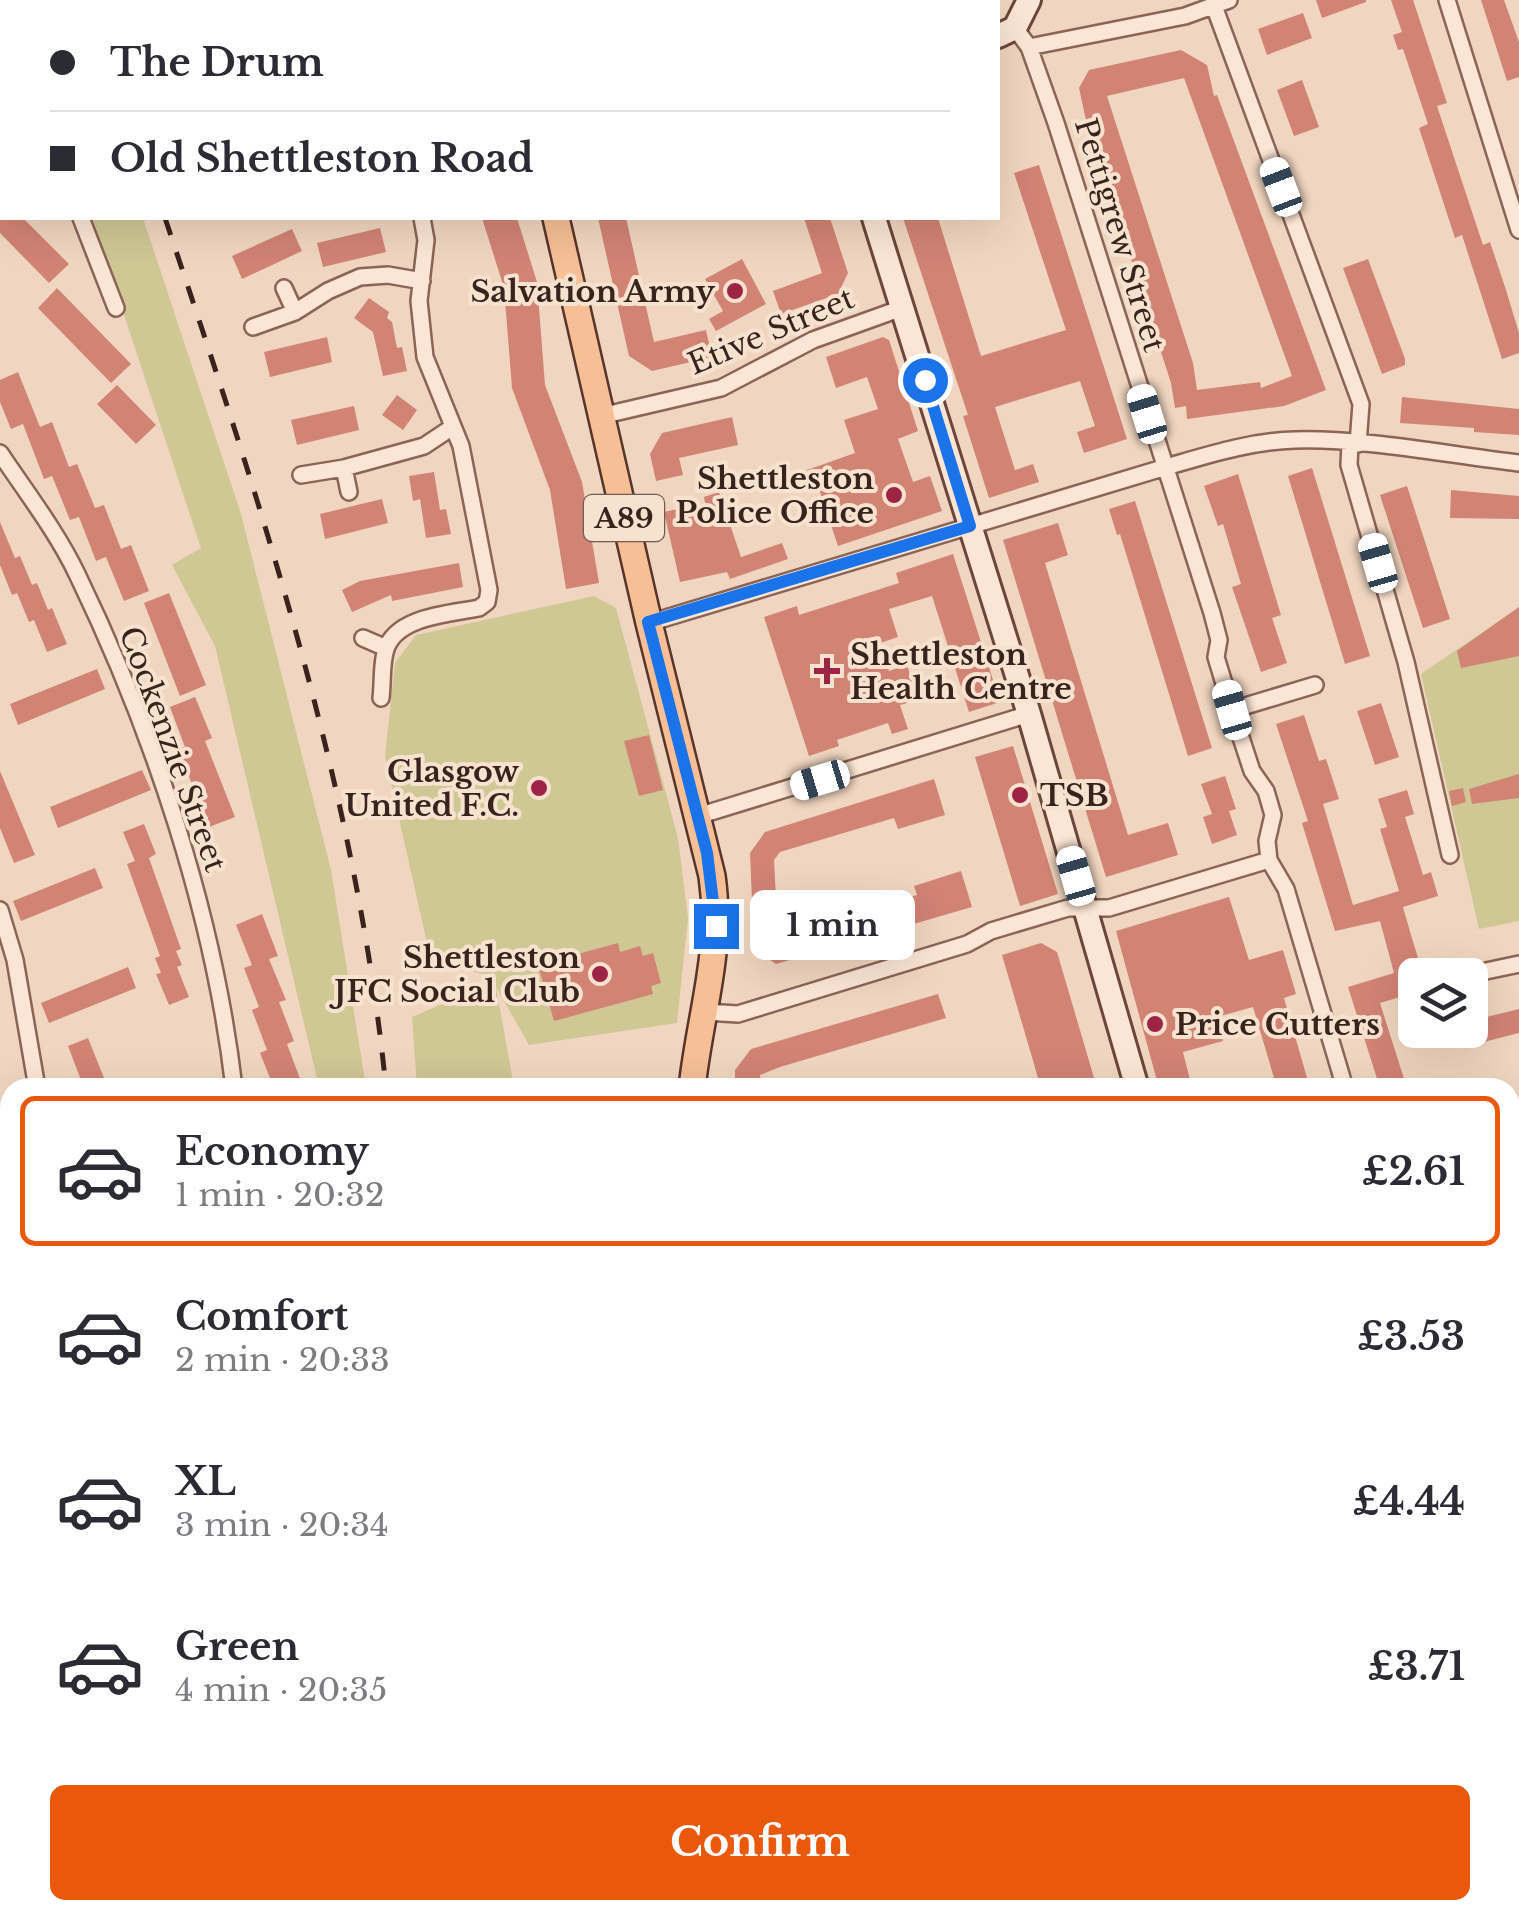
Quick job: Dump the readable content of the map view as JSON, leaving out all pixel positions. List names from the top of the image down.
{
  "streets": {
    "main road": ["A89"],
    "street": ["Pettigrew Street", "Etive Street", "Cockenzie Street"]
  },
  "crossings": [
    ["Etive Street", "A89"]
  ],
  "places": {
    "other": [
      "Salvation Army",
      "Shettleston Police Office",
      "Glasgow United F.C.",
      "TSB",
      "Shettleston JFC Social Club",
      "Price Cutters"
    ],
    "health": ["Shettleston Health Centre"]
  },
  "page": {
    "banner": ["The Drum", "Old Shettleston Road"],
    "bubble": "1 min",
    "list": [
      {
        "name": "Economy",
        "note": "1 min · 20:32",
        "value": "£2.61"
      },
      {
        "name": "Comfort",
        "note": "2 min · 20:33",
        "value": "£3.53"
      },
      {
        "name": "XL",
        "note": "3 min · 20:34",
        "value": "£4.44"
      },
      {
        "name": "Green",
        "note": "4 min · 20:35",
        "value": "£3.71"
      }
    ],
    "buttons": "Confirm"
  }
}
